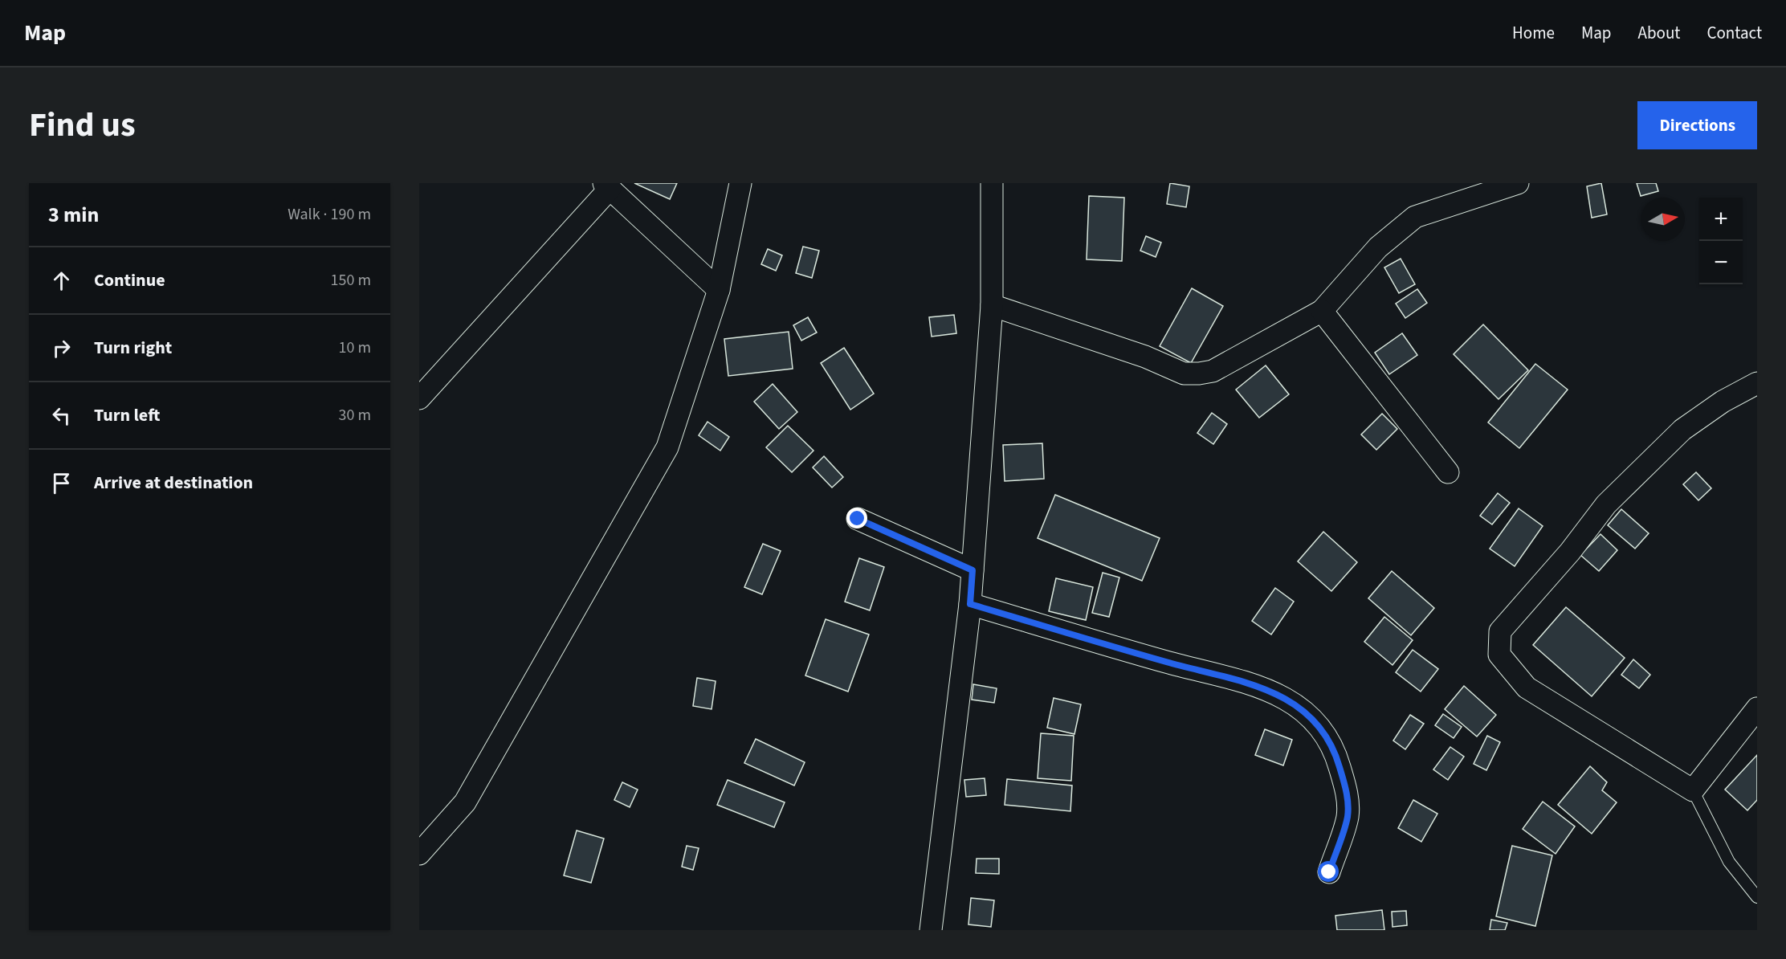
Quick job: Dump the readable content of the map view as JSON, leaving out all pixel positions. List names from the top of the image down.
{
  "north": "right",
  "page": {
    "header": "Map",
    "nav": [
      "Home",
      "Map",
      "About",
      "Contact"
    ],
    "title": "Find us",
    "buttons": "Directions",
    "heading": ["3 min", "Walk · 190 m"],
    "map_buttons": ["+", "−"],
    "list": [
      ["Continue", "150 m"],
      ["Turn right", "10 m"],
      ["Turn left", "30 m"],
      "Arrive at destination"
    ]
  }
}
